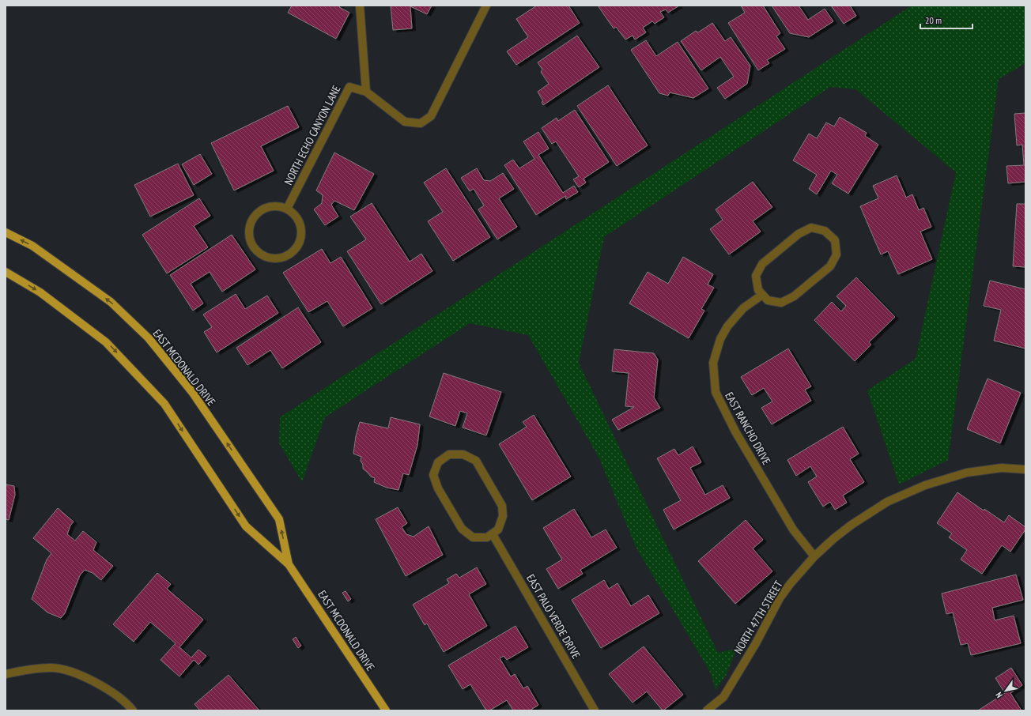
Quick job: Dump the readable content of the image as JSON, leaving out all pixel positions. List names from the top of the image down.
{
  "streets": {
    "main road": ["EAST MCDONALD DRIVE"],
    "street": [
      "NORTH ECHO CANYON LANE",
      "EAST RANCHO DRIVE",
      "EAST PALO VERDE DRIVE",
      "NORTH 47TH STREET"
    ]
  },
  "crossings": [
    ["EAST RANCHO DRIVE", "NORTH 47TH STREET"]
  ],
  "scale_bar": "20 m",
  "north": "bottom left"
}
